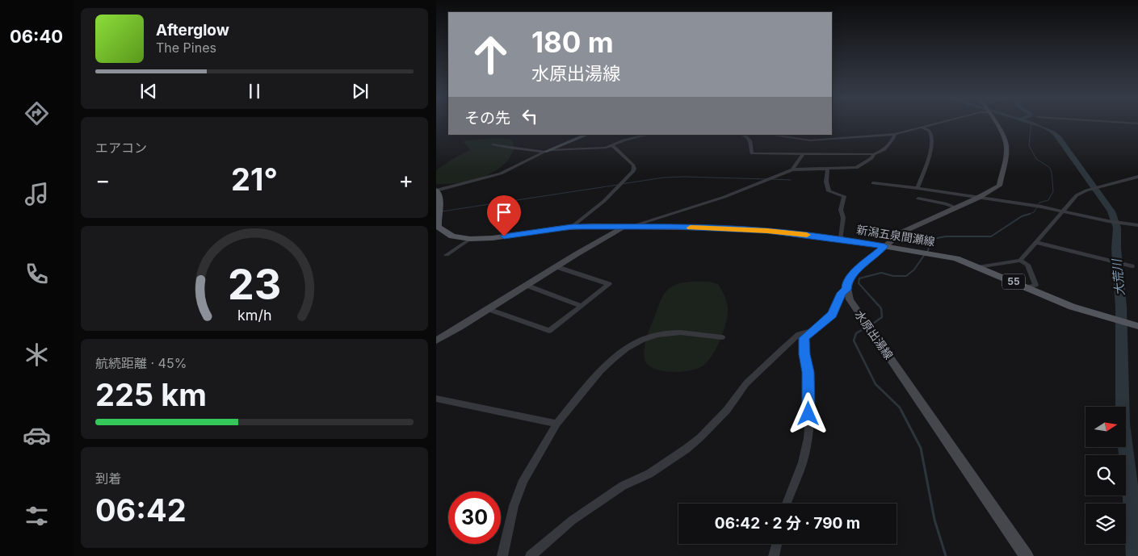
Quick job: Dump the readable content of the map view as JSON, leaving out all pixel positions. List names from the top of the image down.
{
  "streets": {
    "main road": ["新潟五泉間瀬線", "55", "水原出湯線"]
  },
  "water": ["大荒川"],
  "north": "right",
  "page": {
    "tabs": "06:40",
    "turn": ["180 m", "水原出湯線"],
    "song": ["Afterglow", "The Pines"],
    "then": "その先",
    "tile": [
      "エアコン",
      ["航続距離 · 45%", "225 km"],
      ["到着", "06:42"]
    ],
    "heat": ["−", "21°", "+"],
    "limit": "30",
    "trip": "06:42 · 2 分 · 790 m",
    "gauge": ["23", "km/h"]
  }
}
